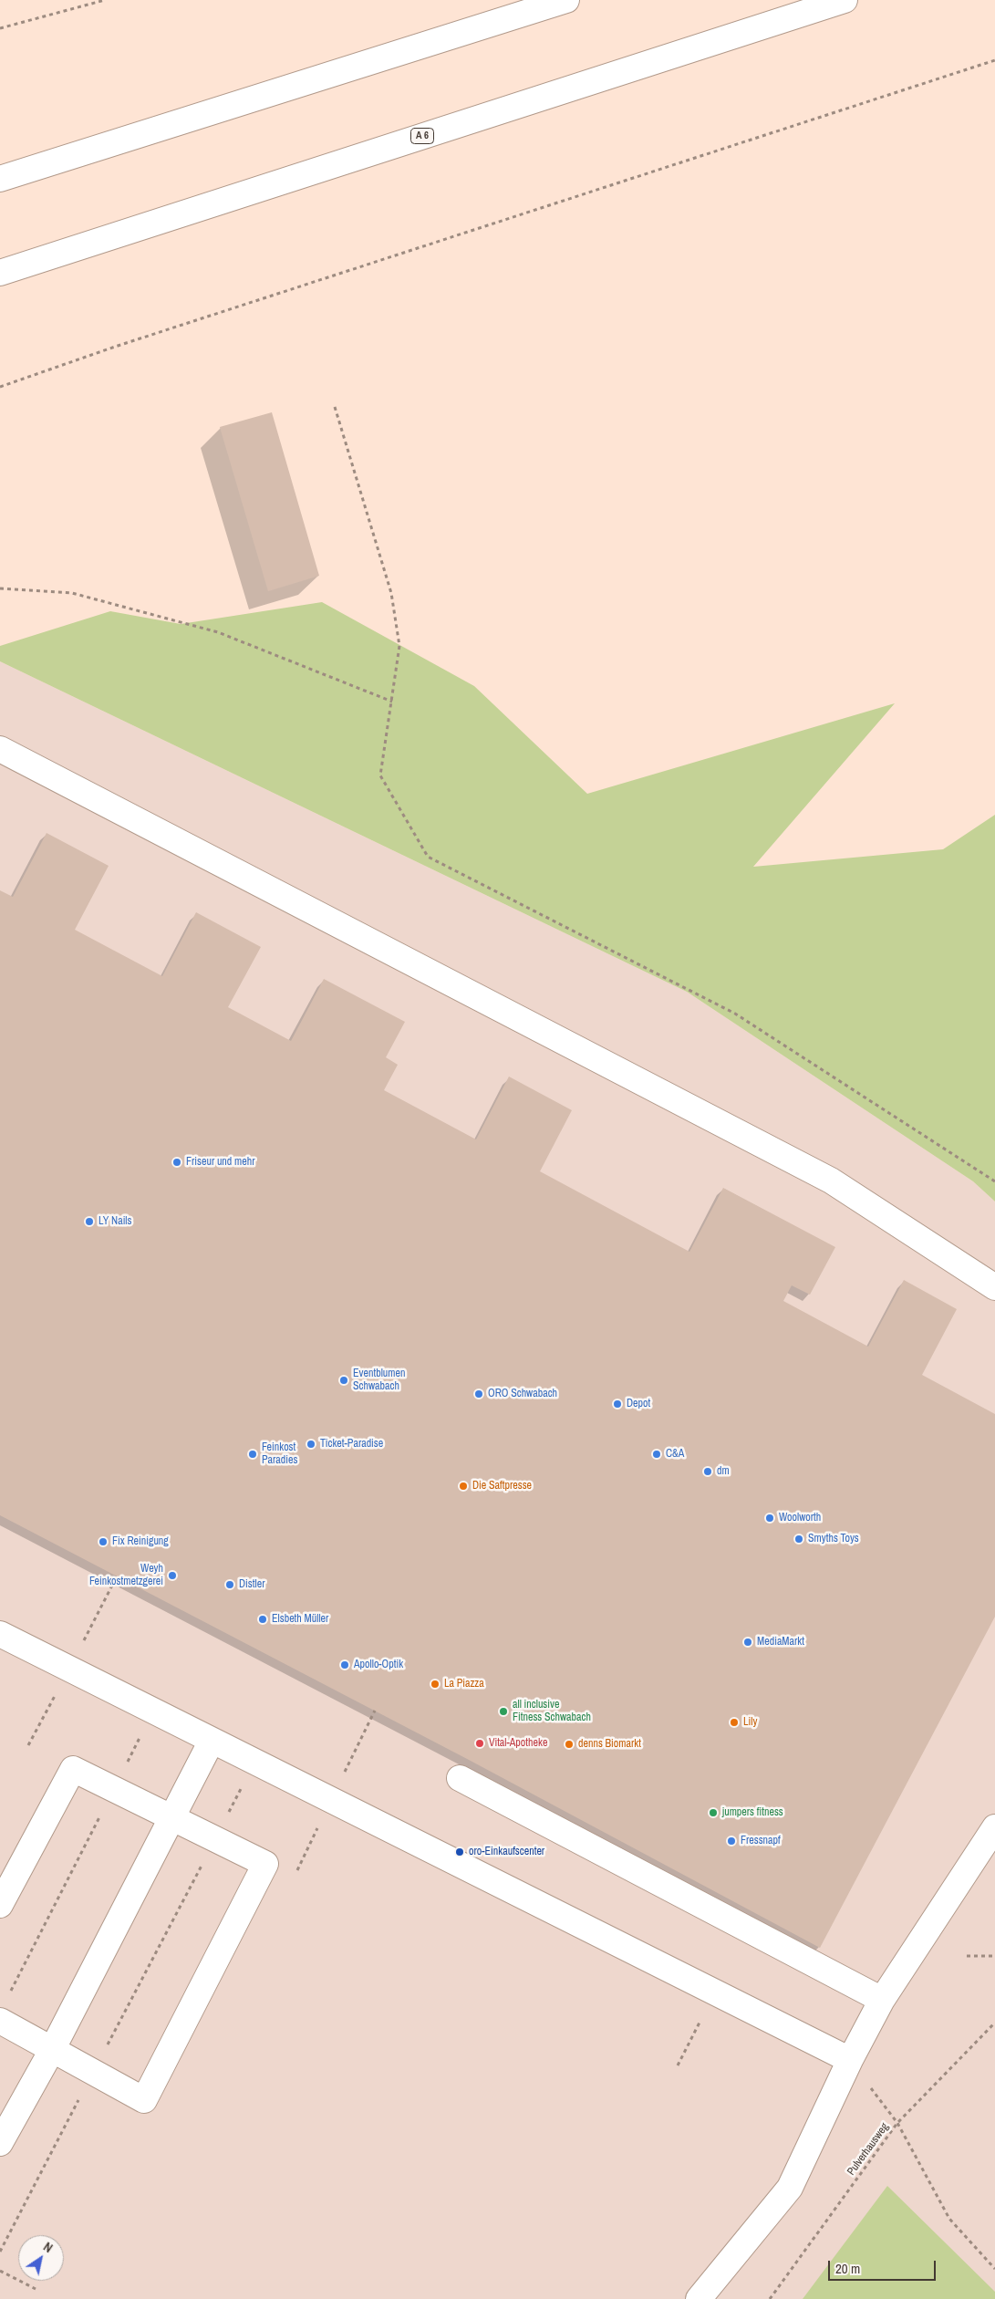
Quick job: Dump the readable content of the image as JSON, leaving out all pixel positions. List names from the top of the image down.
{
  "streets": {
    "main road": ["A 6"],
    "path": ["Pulverhausweg"]
  },
  "places": [
    "Friseur und mehr",
    "LY Nails",
    "Eventblumen Schwabach",
    "ORO Schwabach",
    "Depot",
    "Ticket-Paradise",
    "Feinkost Paradies",
    "C&A",
    "dm",
    "Die Saftpresse",
    "Woolworth",
    "Smyths Toys",
    "Fix Reinigung",
    "Weyh Feinkostmetzgerei",
    "Distler",
    "Elsbeth Müller",
    "MediaMarkt",
    "Apollo-Optik",
    "La Piazza",
    "all inclusive Fitness Schwabach",
    "Lily",
    "Vital-Apotheke",
    "denns Biomarkt",
    "jumpers fitness",
    "Fressnapf",
    "oro-Einkaufscenter"
  ],
  "scale_bar": "20 m",
  "north": "top right"
}
